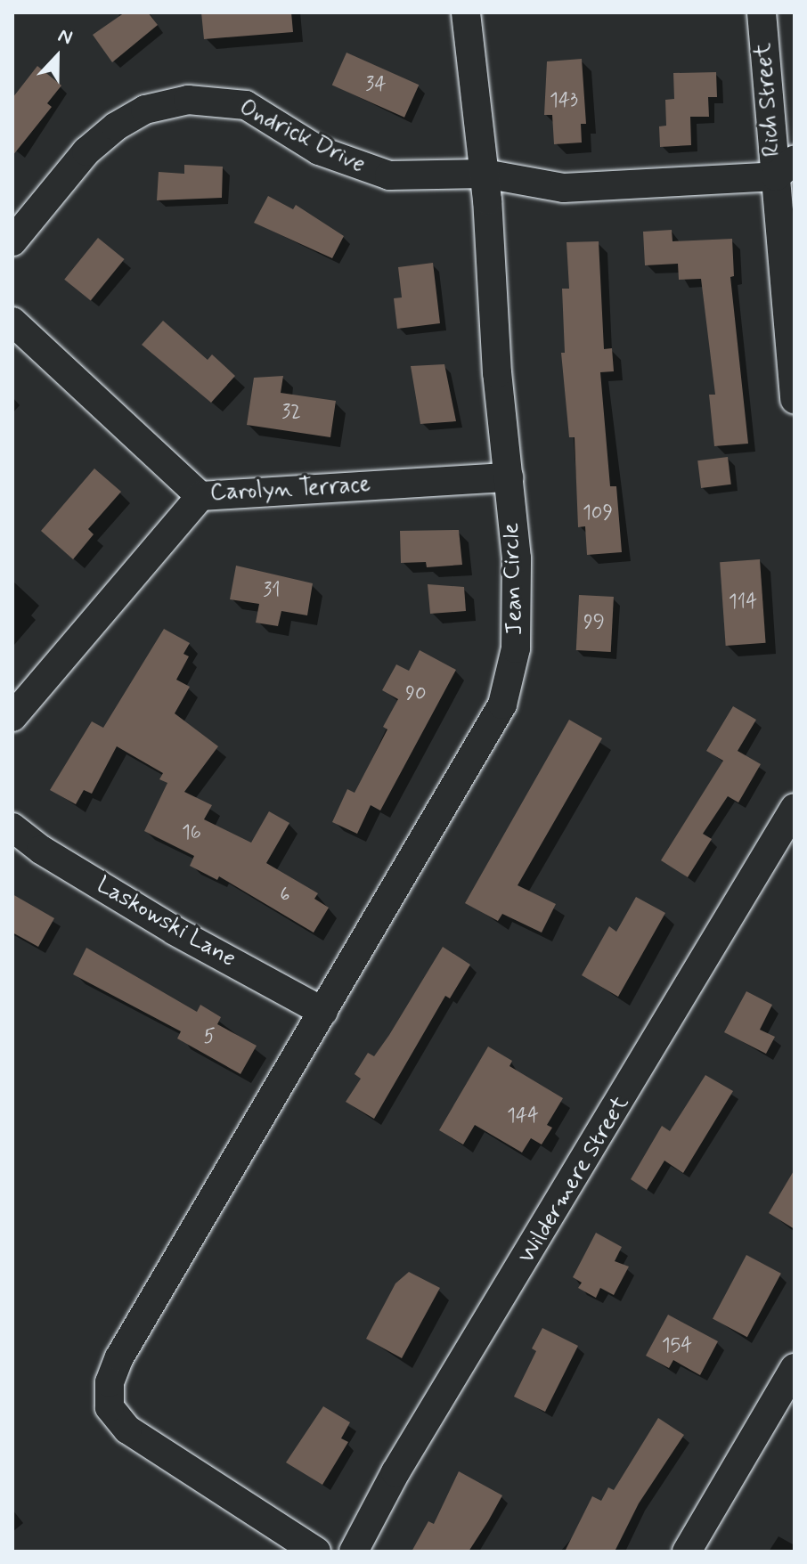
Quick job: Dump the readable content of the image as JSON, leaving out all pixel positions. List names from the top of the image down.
{
  "streets": {
    "street": [
      "Rich Street",
      "Ondrick Drive",
      "Carolyn Terrace",
      "Jean Circle",
      "Laskowski Lane",
      "Wildermere Street"
    ]
  },
  "crossings": [
    ["Rich Street", "Ondrick Drive"],
    ["Ondrick Drive", "Jean Circle"],
    ["Carolyn Terrace", "Jean Circle"],
    ["Jean Circle", "Laskowski Lane"]
  ],
  "house_numbers": [
    "34",
    "143",
    "32",
    "109",
    "31",
    "114",
    "99",
    "90",
    "16",
    "6",
    "5",
    "144",
    "154"
  ],
  "north": "top"
}
